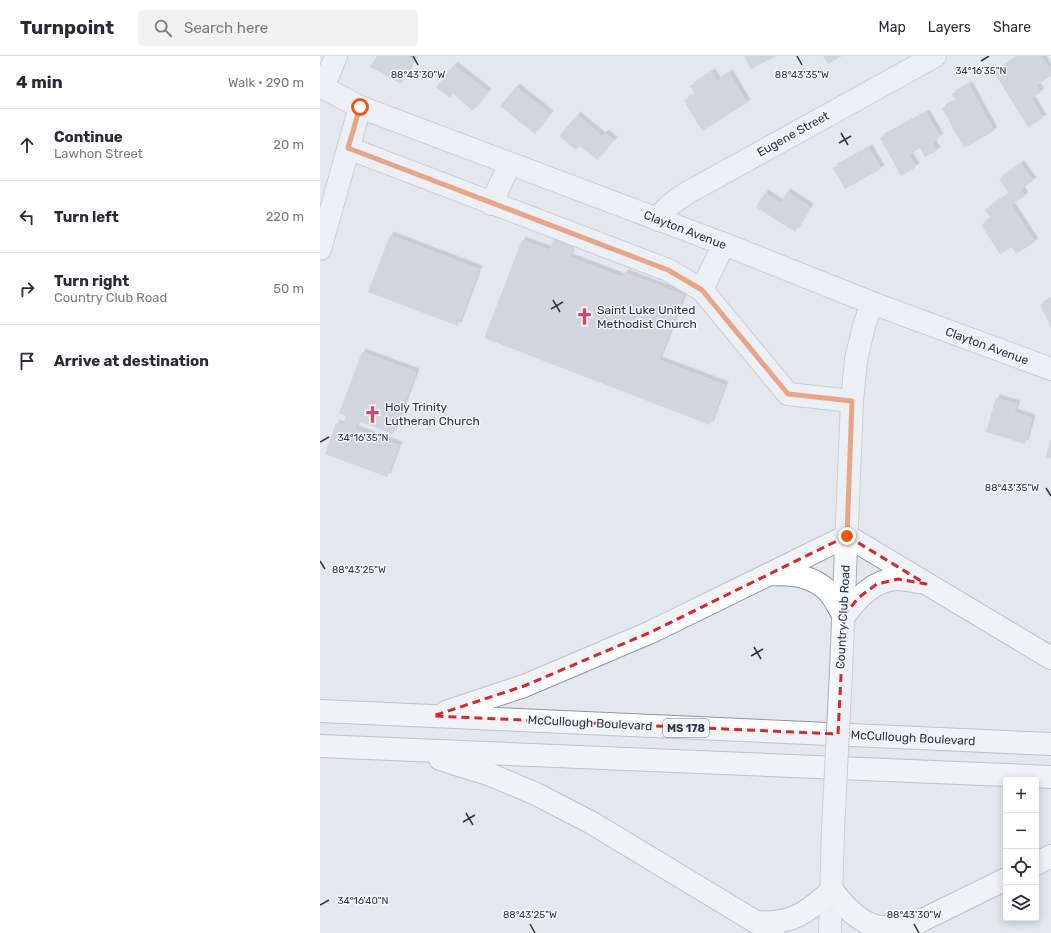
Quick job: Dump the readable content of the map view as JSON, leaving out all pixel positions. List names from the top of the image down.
{
  "streets": {
    "highway": ["McCullough Boulevard", "MS 178"],
    "street": ["Eugene Street", "Clayton Avenue", "Country Club Road"]
  },
  "crossings": [
    ["Eugene Street", "Clayton Avenue"],
    ["Clayton Avenue", "Country Club Road"]
  ],
  "places": {
    "church": ["Saint Luke United Methodist Church", "Holy Trinity Lutheran Church"]
  },
  "page": {
    "header": "Turnpoint",
    "search": "Search here",
    "nav": ["Map", "Layers", "Share"],
    "heading": ["4 min", "Walk · 290 m"],
    "list": [
      ["Continue", "Lawhon Street", "20 m"],
      ["Turn left", "220 m"],
      ["Turn right", "Country Club Road", "50 m"],
      "Arrive at destination"
    ],
    "map_buttons": ["+", "−"]
  },
  "coordinates": [
    "34°16'35\"N",
    "88°43'30\"W",
    "88°43'35\"W",
    "88°43'25\"W",
    "34°16'40\"N"
  ]
}
